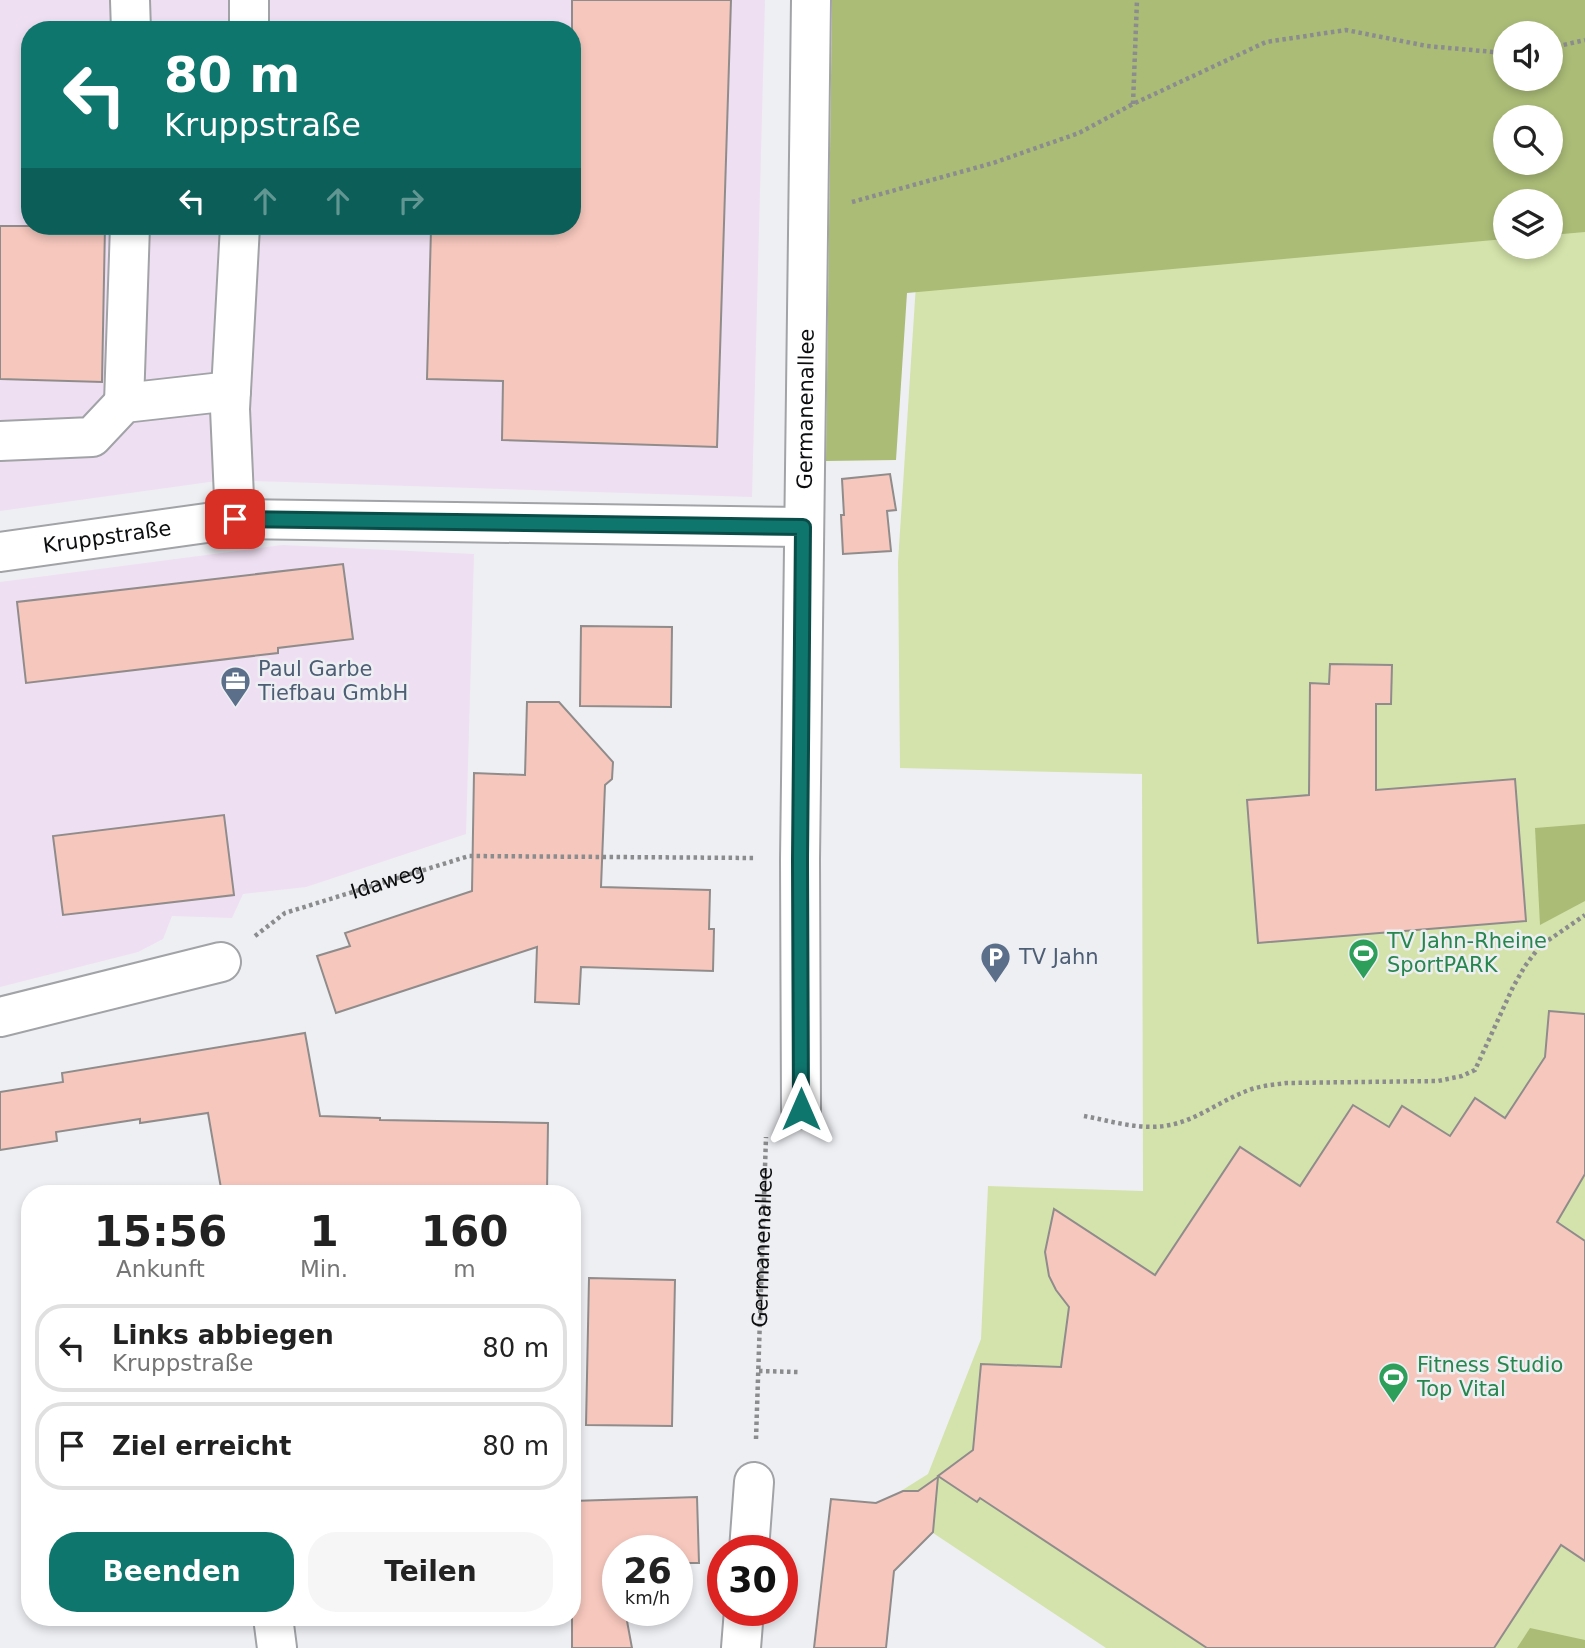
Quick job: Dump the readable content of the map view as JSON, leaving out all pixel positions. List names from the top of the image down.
{
  "streets": {
    "street": ["Germanenallee", "Kruppstraße"],
    "path": ["Idaweg"]
  },
  "crossings": [
    ["Germanenallee", "Kruppstraße"],
    ["Germanenallee", "Idaweg"]
  ],
  "places": {
    "office": ["Paul Garbe Tiefbau GmbH"],
    "sports": ["TV Jahn-Rheine SportPARK", "Fitness Studio Top Vital"],
    "parking": ["TV Jahn"]
  },
  "page": {
    "turn": ["80 m", "Kruppstraße"],
    "eta": [
      "15:56",
      "Ankunft",
      "1",
      "Min.",
      "160",
      "m"
    ],
    "list": [
      {
        "name": "Links abbiegen",
        "note": "Kruppstraße",
        "value": "80 m"
      },
      {
        "name": "Ziel erreicht",
        "value": "80 m"
      }
    ],
    "buttons": ["Beenden", "Teilen"],
    "speed": "26 km/h",
    "limit": "30"
  }
}
